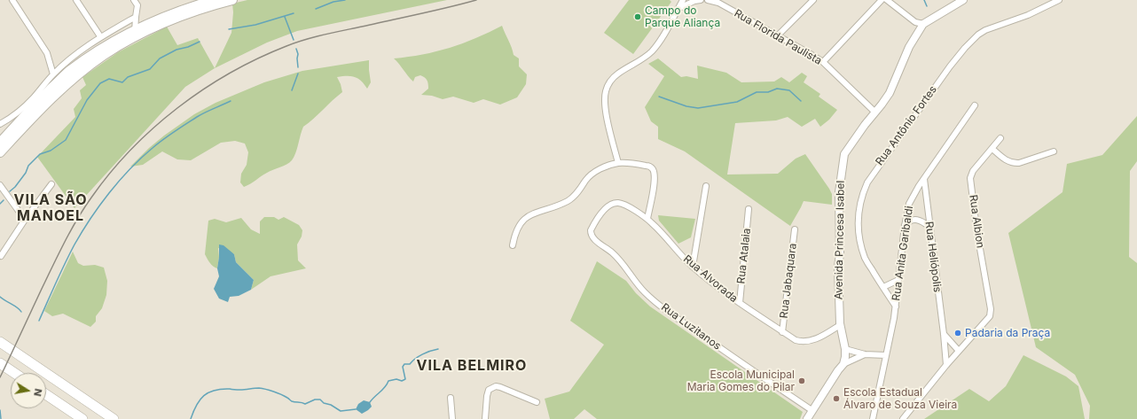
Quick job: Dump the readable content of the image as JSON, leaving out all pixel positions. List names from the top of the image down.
{
  "streets": {
    "main road": ["Avenida Princesa Isabel"],
    "street": [
      "Rua Florida Paulista",
      "Rua Antônio Fortes",
      "Rua Albion",
      "Rua Anita Garibaldi",
      "Rua Atalaia",
      "Rua Heliópolis",
      "Rua Alvorada",
      "Rua Jabaquara",
      "Rua Luzitanos"
    ]
  },
  "crossings": [
    ["Rua Florida Paulista", "Avenida Princesa Isabel"],
    ["Rua Antônio Fortes", "Rua Anita Garibaldi"],
    ["Avenida Princesa Isabel", "Rua Alvorada"],
    ["Avenida Princesa Isabel", "Rua Luzitanos"],
    ["Rua Anita Garibaldi", "Rua Heliópolis"],
    ["Rua Atalaia", "Rua Alvorada"],
    ["Rua Alvorada", "Rua Jabaquara"],
    ["Rua Alvorada", "Rua Luzitanos"]
  ],
  "districts": ["VILA SÃO MANOEL", "VILA BELMIRO"],
  "places": [
    "Campo do Parque Aliança",
    "Padaria da Praça",
    "Escola Municipal Maria Gomes do Pilar",
    "Escola Estadual Álvaro de Souza Vieira"
  ],
  "north": "right"
}
